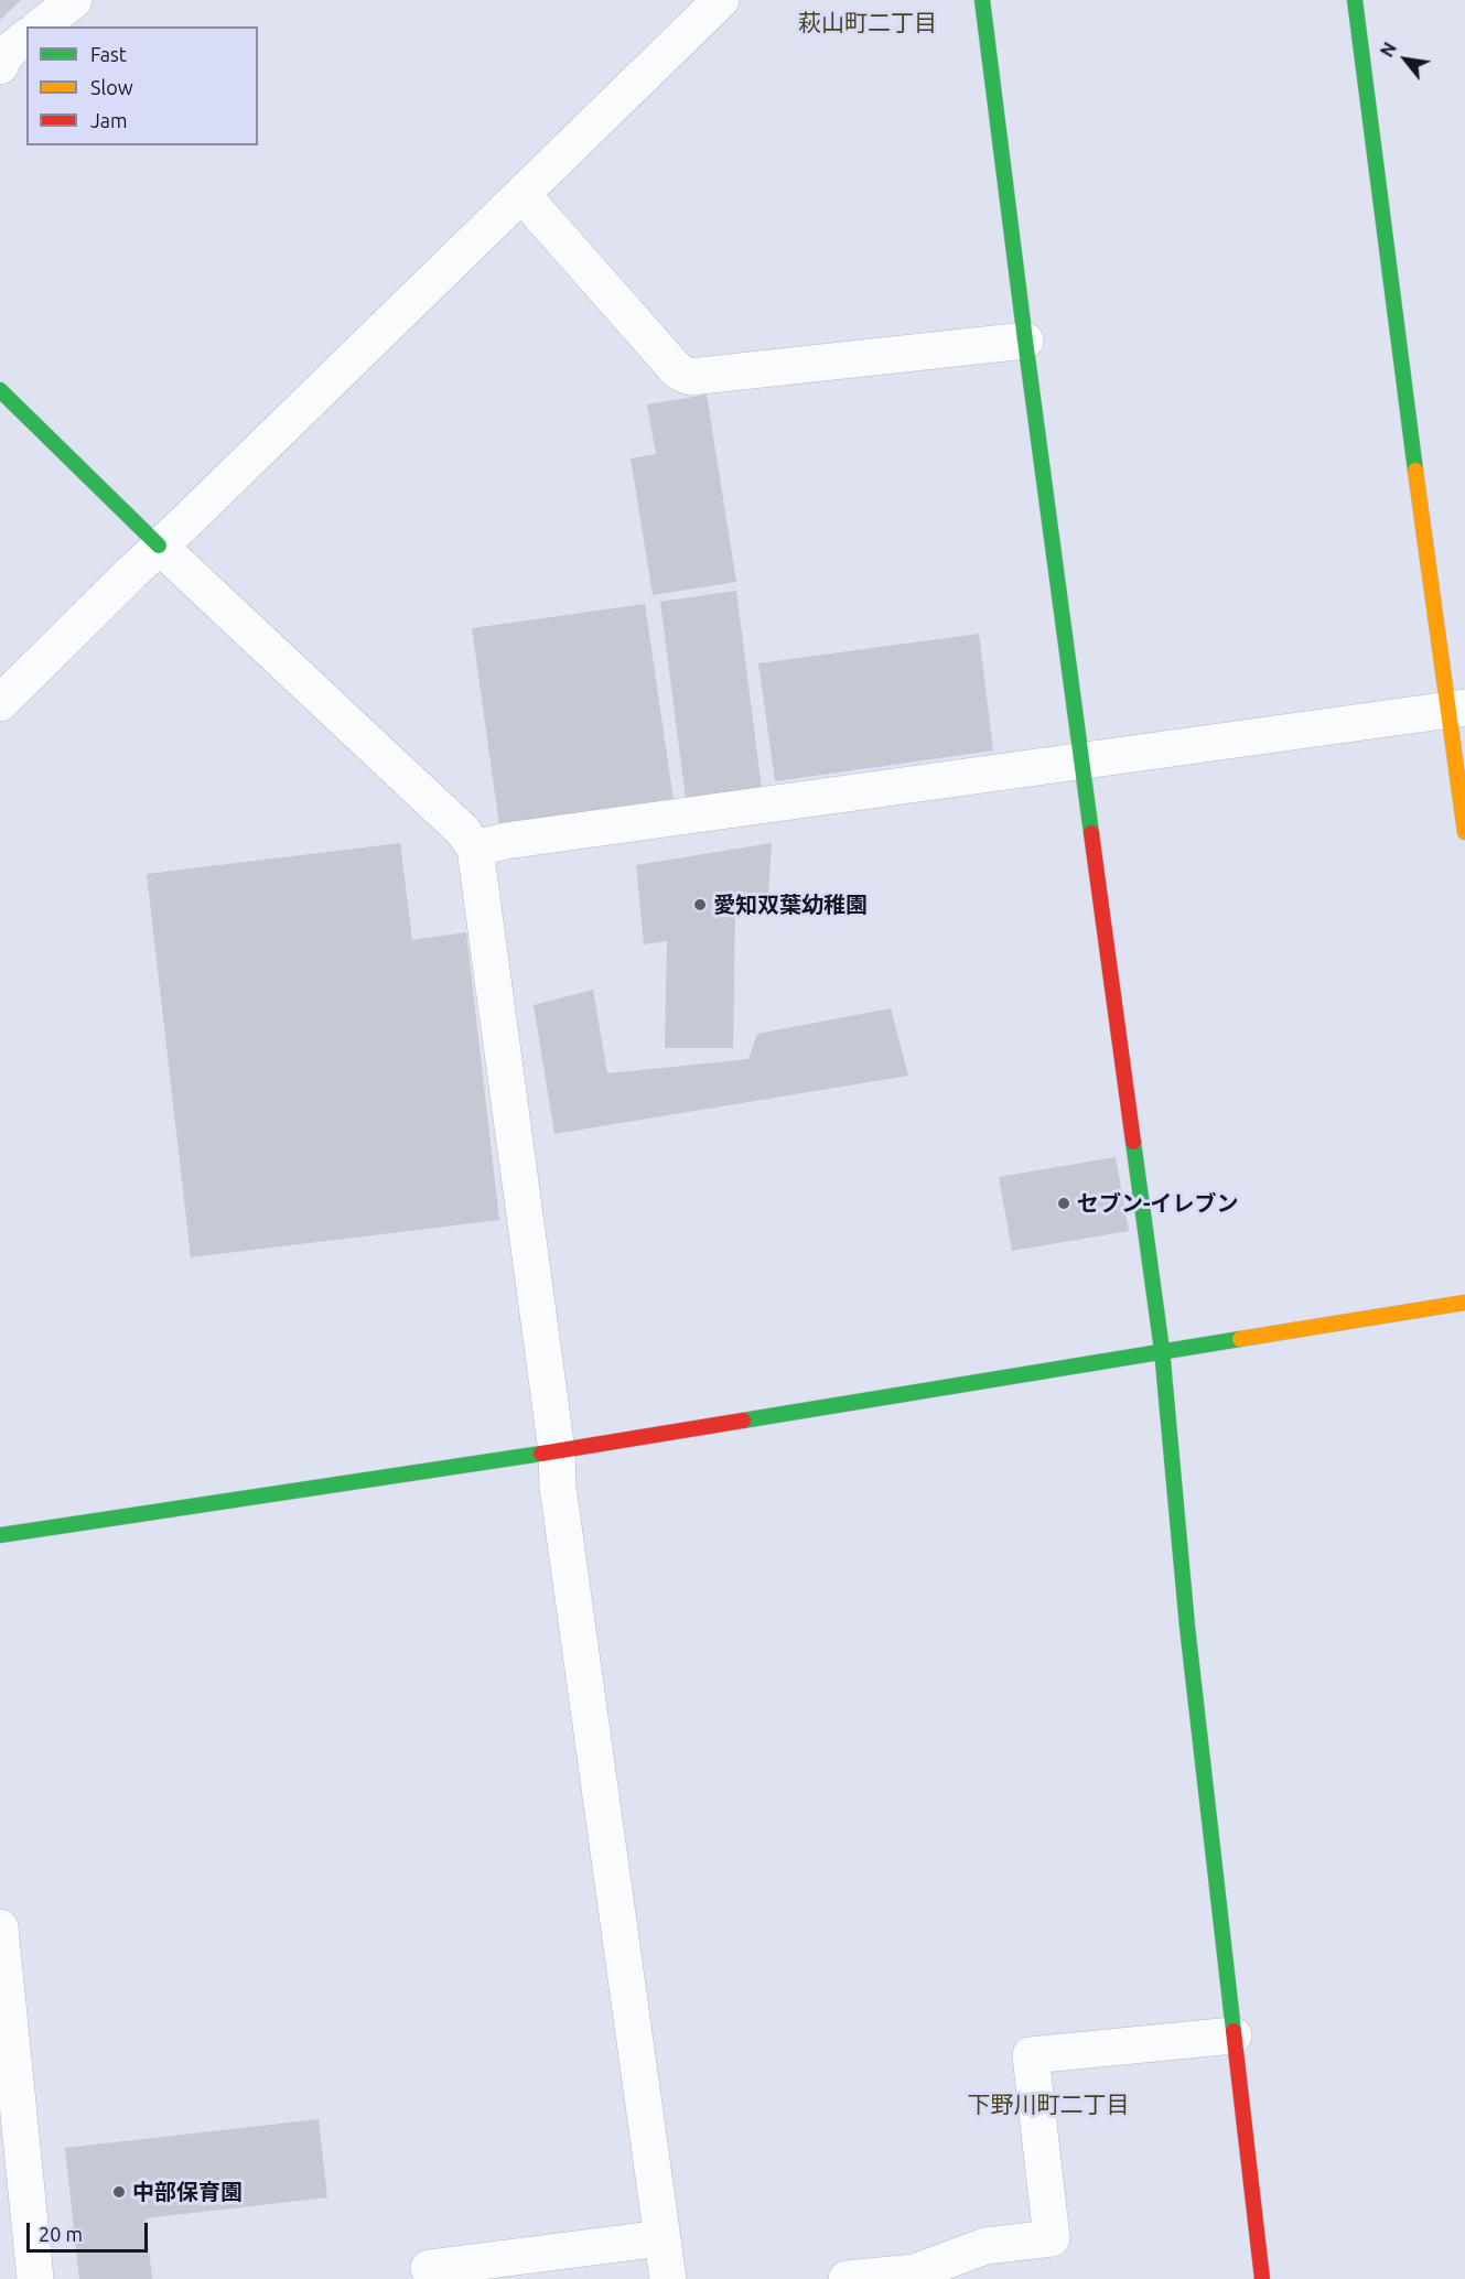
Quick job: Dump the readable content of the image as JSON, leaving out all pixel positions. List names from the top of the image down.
{
  "districts": ["萩山町二丁目", "下野川町二丁目"],
  "places": ["愛知双葉幼稚園", "セブン-イレブン", "中部保育園"],
  "legend": ["Fast", "Slow", "Jam"],
  "scale_bar": "20 m",
  "north": "top left"
}
